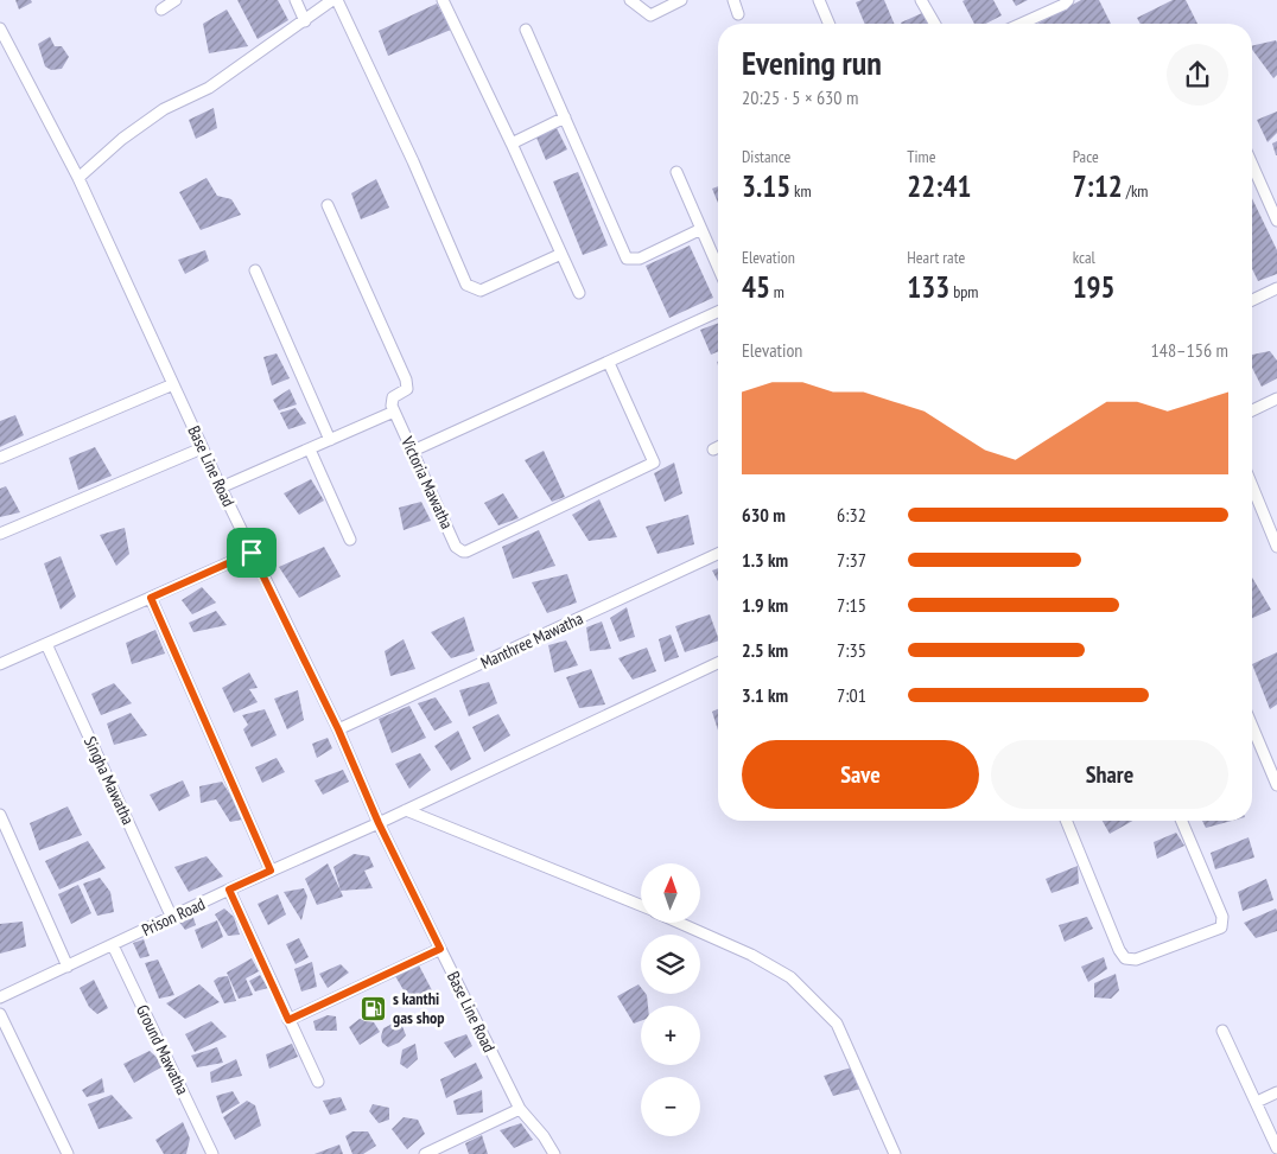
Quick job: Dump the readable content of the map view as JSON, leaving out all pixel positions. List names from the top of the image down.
{
  "streets": {
    "street": [
      "Base Line Road",
      "Victoria Mawatha",
      "Manthree Mawatha",
      "Singha Mawatha",
      "Prison Road",
      "Ground Mawatha"
    ]
  },
  "crossings": [
    ["Base Line Road", "Manthree Mawatha"],
    ["Base Line Road", "Prison Road"],
    ["Singha Mawatha", "Prison Road"],
    ["Prison Road", "Ground Mawatha"]
  ],
  "places": {
    "fuel station": ["s kanthi gas shop"]
  },
  "north": "top",
  "page": {
    "heading": ["Evening run", "20:25 · 5 × 630 m"],
    "stats": [
      ["Distance", "3.15 km"],
      ["Time", "22:41"],
      ["Pace", "7:12 /km"],
      ["Elevation", "45 m"],
      ["Heart rate", "133 bpm"],
      ["kcal", "195"]
    ],
    "chart": ["Elevation", "148–156 m"],
    "list": [
      {
        "name": "630 m",
        "note": "6:32"
      },
      {
        "name": "1.3 km",
        "note": "7:37"
      },
      {
        "name": "1.9 km",
        "note": "7:15"
      },
      {
        "name": "2.5 km",
        "note": "7:35"
      },
      {
        "name": "3.1 km",
        "note": "7:01"
      }
    ],
    "buttons": ["Save", "Share"],
    "map_buttons": ["+", "−"]
  }
}
